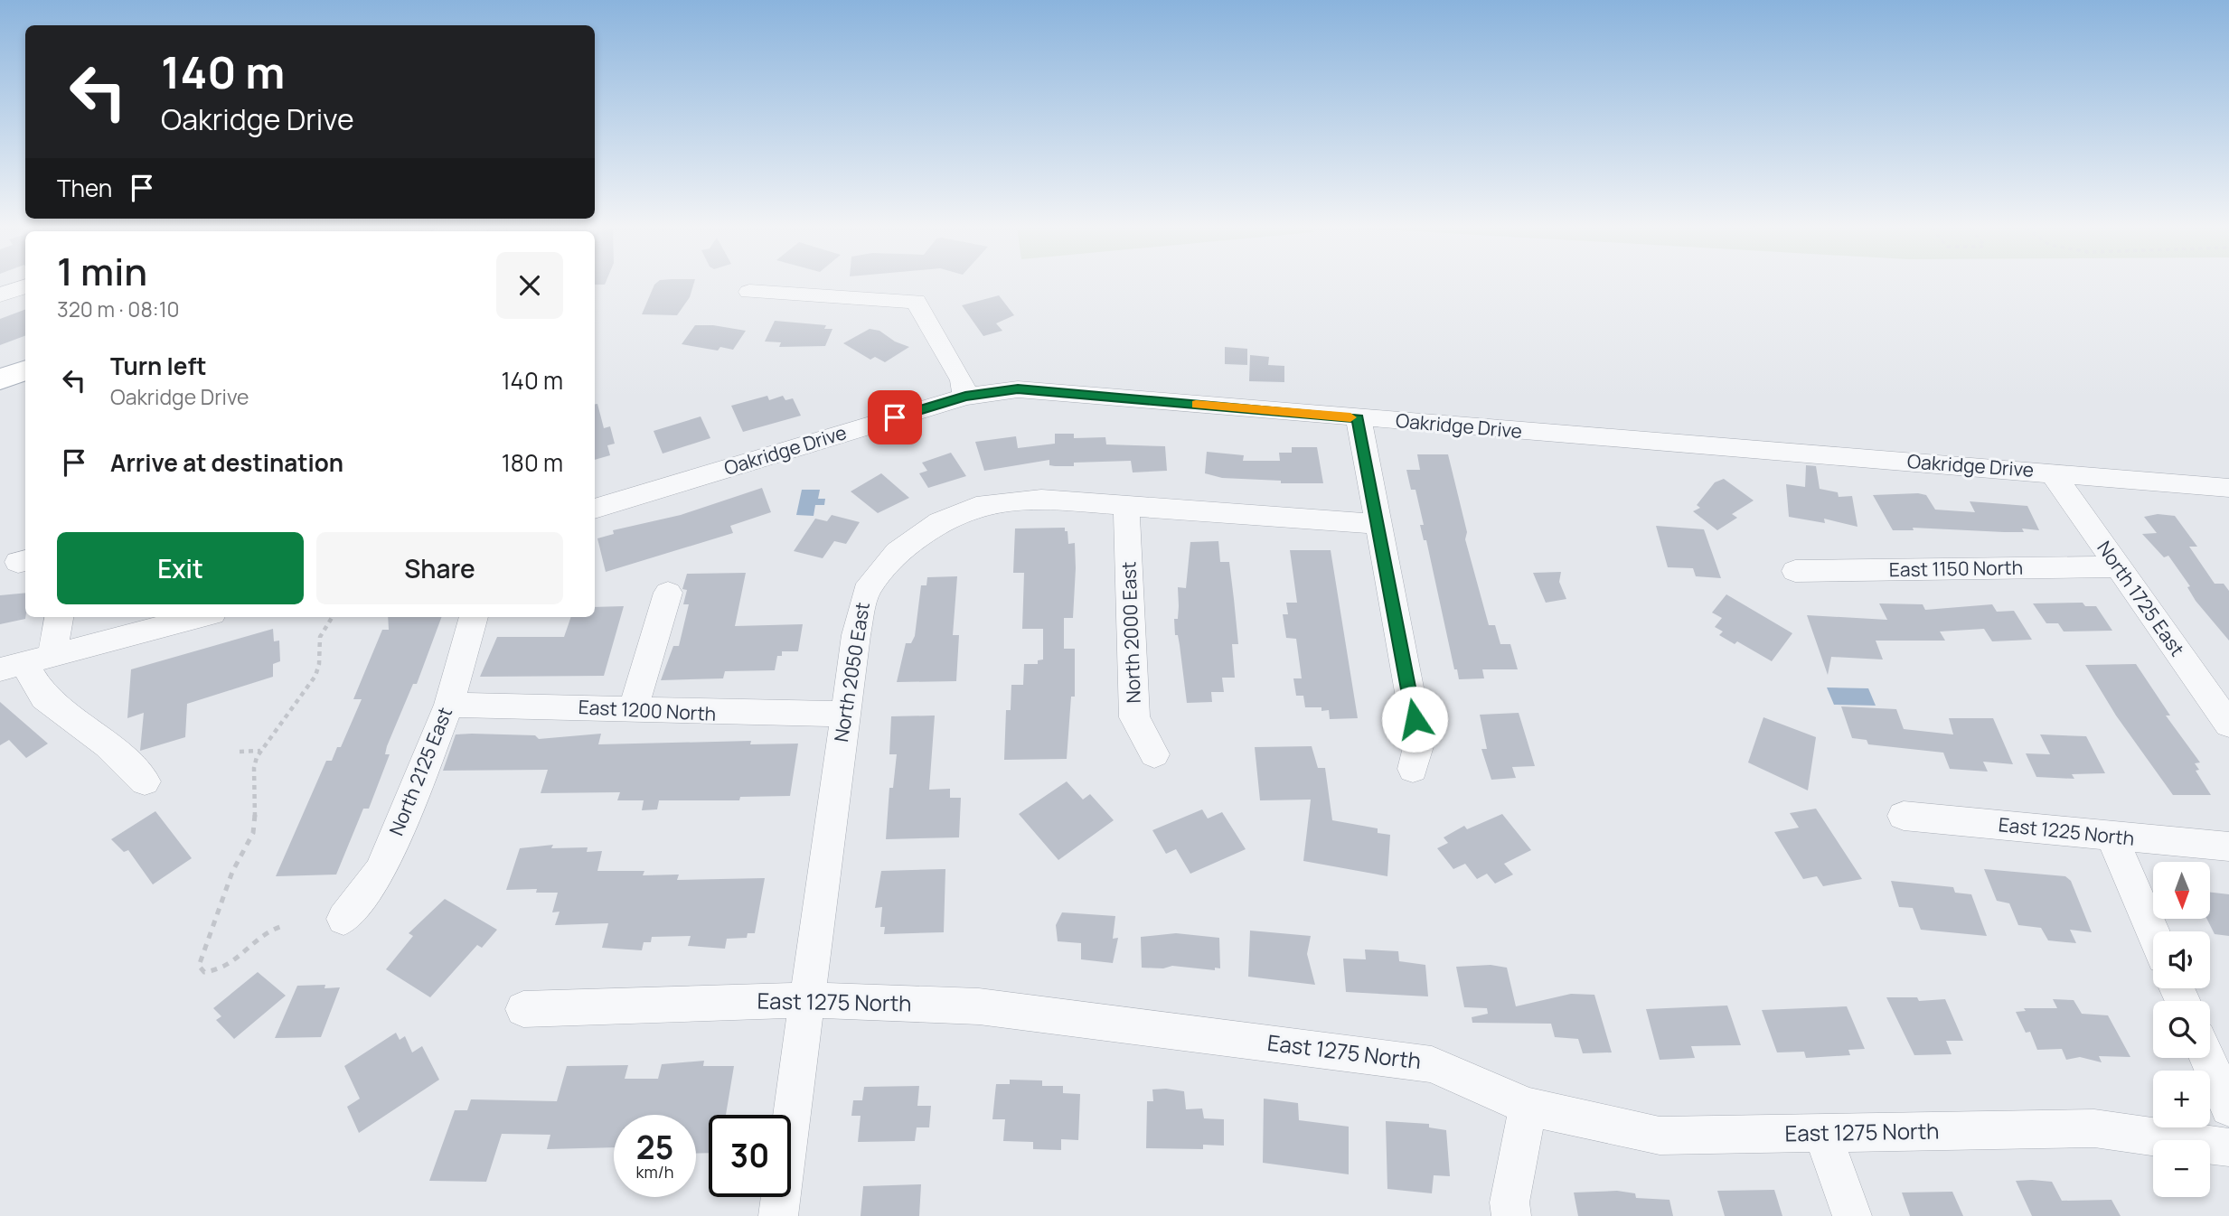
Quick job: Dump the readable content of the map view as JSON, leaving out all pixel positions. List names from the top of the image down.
{
  "streets": {
    "street": [
      "Oakridge Drive",
      "East 1150 North",
      "North 1725 East",
      "North 2000 East",
      "North 2050 East",
      "East 1200 North",
      "North 2125 East",
      "East 1225 North",
      "East 1275 North"
    ]
  },
  "crossings": [
    ["Oakridge Drive", "North 1725 East"],
    ["East 1150 North", "North 1725 East"],
    ["North 2000 East", "North 2050 East"],
    ["North 2050 East", "East 1200 North"],
    ["North 2050 East", "East 1275 North"],
    ["East 1200 North", "North 2125 East"]
  ],
  "north": "bottom",
  "page": {
    "turn": ["140 m", "Oakridge Drive"],
    "then": "Then",
    "heading": ["1 min", "320 m · 08:10"],
    "list": [
      {
        "name": "Turn left",
        "note": "Oakridge Drive",
        "value": "140 m"
      },
      {
        "name": "Arrive at destination",
        "value": "180 m"
      }
    ],
    "buttons": ["Exit", "Share"],
    "map_buttons": ["+", "−"],
    "speed": "25 km/h",
    "limit": "30"
  }
}
